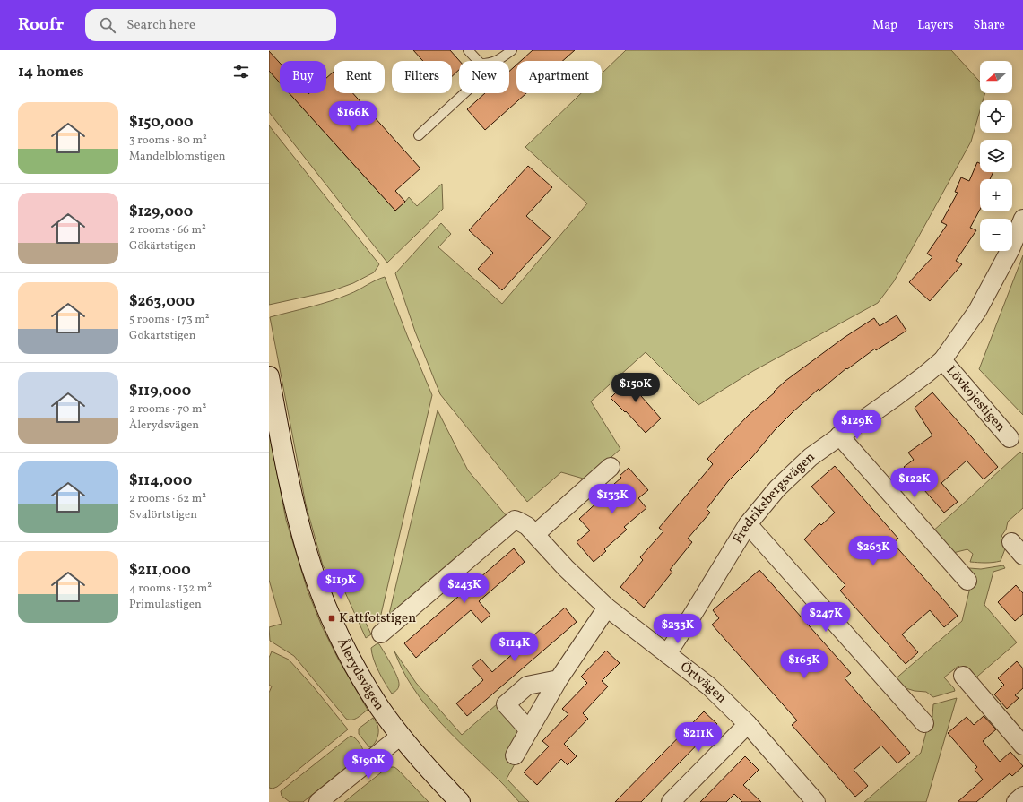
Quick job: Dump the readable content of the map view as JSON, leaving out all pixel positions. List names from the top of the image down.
{
  "streets": {
    "main road": ["Ålerydsvägen"],
    "street": ["Lövkojestigen", "Fredriksbergsvägen", "Örtvägen"]
  },
  "crossings": [
    ["Lövkojestigen", "Fredriksbergsvägen"],
    ["Fredriksbergsvägen", "Örtvägen"]
  ],
  "places": {
    "transit": ["Kattfotstigen"]
  },
  "north": "left",
  "page": {
    "header": "Roofr",
    "search": "Search here",
    "nav": ["Map", "Layers", "Share"],
    "heading": "14 homes",
    "map_buttons": ["+", "−"],
    "chip": [
      "Buy",
      "Rent",
      "Filters",
      "New",
      "Apartment"
    ],
    "list": [
      {
        "name": "$150,000",
        "note": "3 rooms · 80 m² · Mandelblomstigen"
      },
      {
        "name": "$129,000",
        "note": "2 rooms · 66 m² · Gökärtstigen"
      },
      {
        "name": "$263,000",
        "note": "5 rooms · 173 m² · Gökärtstigen"
      },
      {
        "name": "$119,000",
        "note": "2 rooms · 70 m² · Ålerydsvägen"
      },
      {
        "name": "$114,000",
        "note": "2 rooms · 62 m² · Svalörtstigen"
      },
      {
        "name": "$211,000",
        "note": "4 rooms · 132 m² · Primulastigen"
      }
    ],
    "price": [
      "$166K",
      "$150K",
      "$129K",
      "$122K",
      "$133K",
      "$263K",
      "$119K",
      "$243K",
      "$247K",
      "$233K",
      "$114K",
      "$165K",
      "$211K",
      "$190K"
    ]
  }
}
